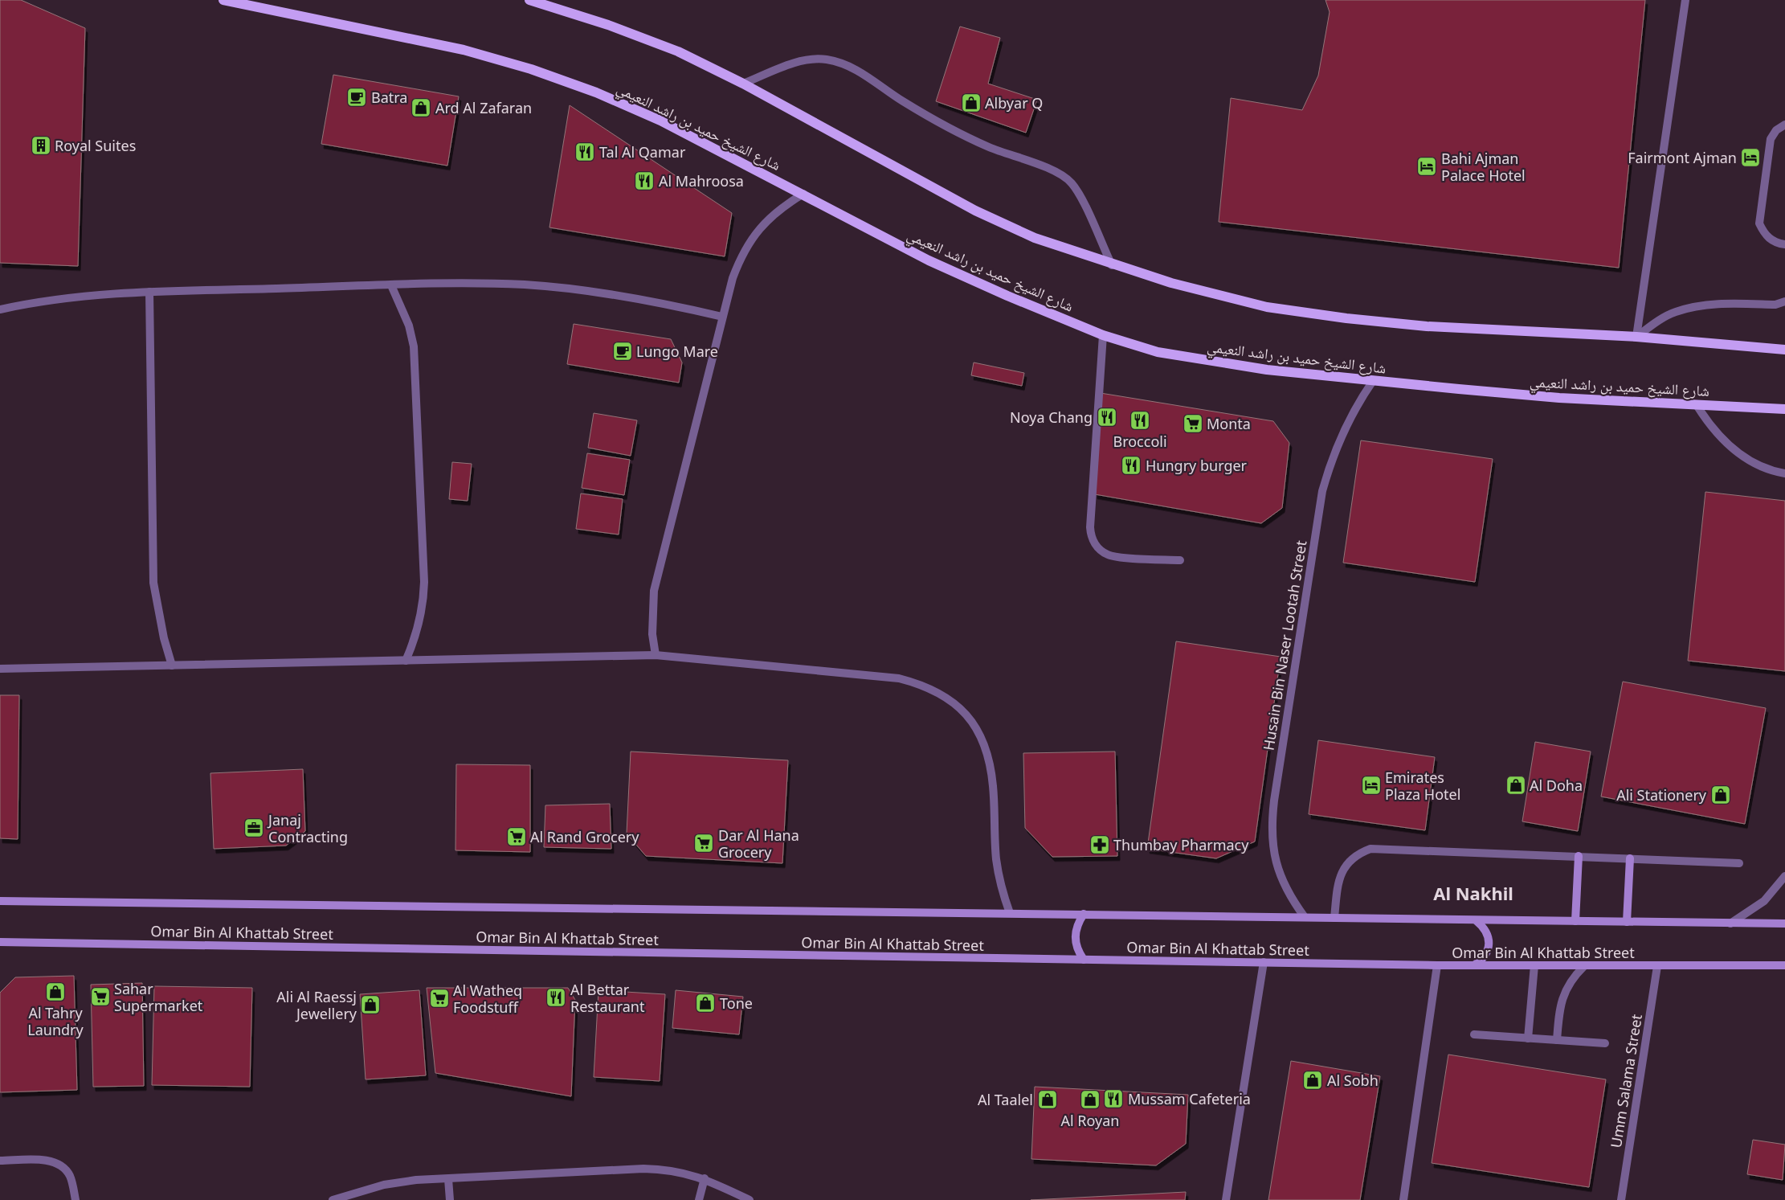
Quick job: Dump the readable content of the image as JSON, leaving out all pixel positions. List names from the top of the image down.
{
  "streets": {
    "main road": ["شارع الشيخ حميد بن راشد النعيمي"],
    "street": ["Husain Bin Naser Lootah Street", "Omar Bin Al Khattab Street", "Umm Salama Street"]
  },
  "crossings": [
    ["شارع الشيخ حميد بن راشد النعيمي", "Husain Bin Naser Lootah Street"],
    ["Husain Bin Naser Lootah Street", "Omar Bin Al Khattab Street"],
    ["Omar Bin Al Khattab Street", "Umm Salama Street"]
  ],
  "districts": ["Al Nakhil"],
  "places": {
    "cafe": ["Batra", "Lungo Mare"],
    "shop": [
      "Albyar Q",
      "Ard Al Zafaran",
      "Al Doha",
      "Ali Stationery",
      "Al Tahry Laundry",
      "Tone",
      "Ali Al Raessj Jewellery",
      "Al Sobh",
      "Al Taalel",
      "Al Royan"
    ],
    "building": ["Royal Suites"],
    "restaurant": [
      "Tal Al Qamar",
      "Al Mahroosa",
      "Noya Chang",
      "Broccoli",
      "Hungry burger",
      "Al Bettar Restaurant",
      "Mussam Cafeteria"
    ],
    "hotel": ["Fairmont Ajman", "Bahi Ajman Palace Hotel", "Emirates Plaza Hotel"],
    "supermarket": [
      "Monta",
      "Al Rand Grocery",
      "Dar Al Hana Grocery",
      "Sahar Supermarket",
      "Al Watheq Foodstuff"
    ],
    "office": ["Janaj Contracting"],
    "pharmacy": ["Thumbay Pharmacy"]
  }
}
